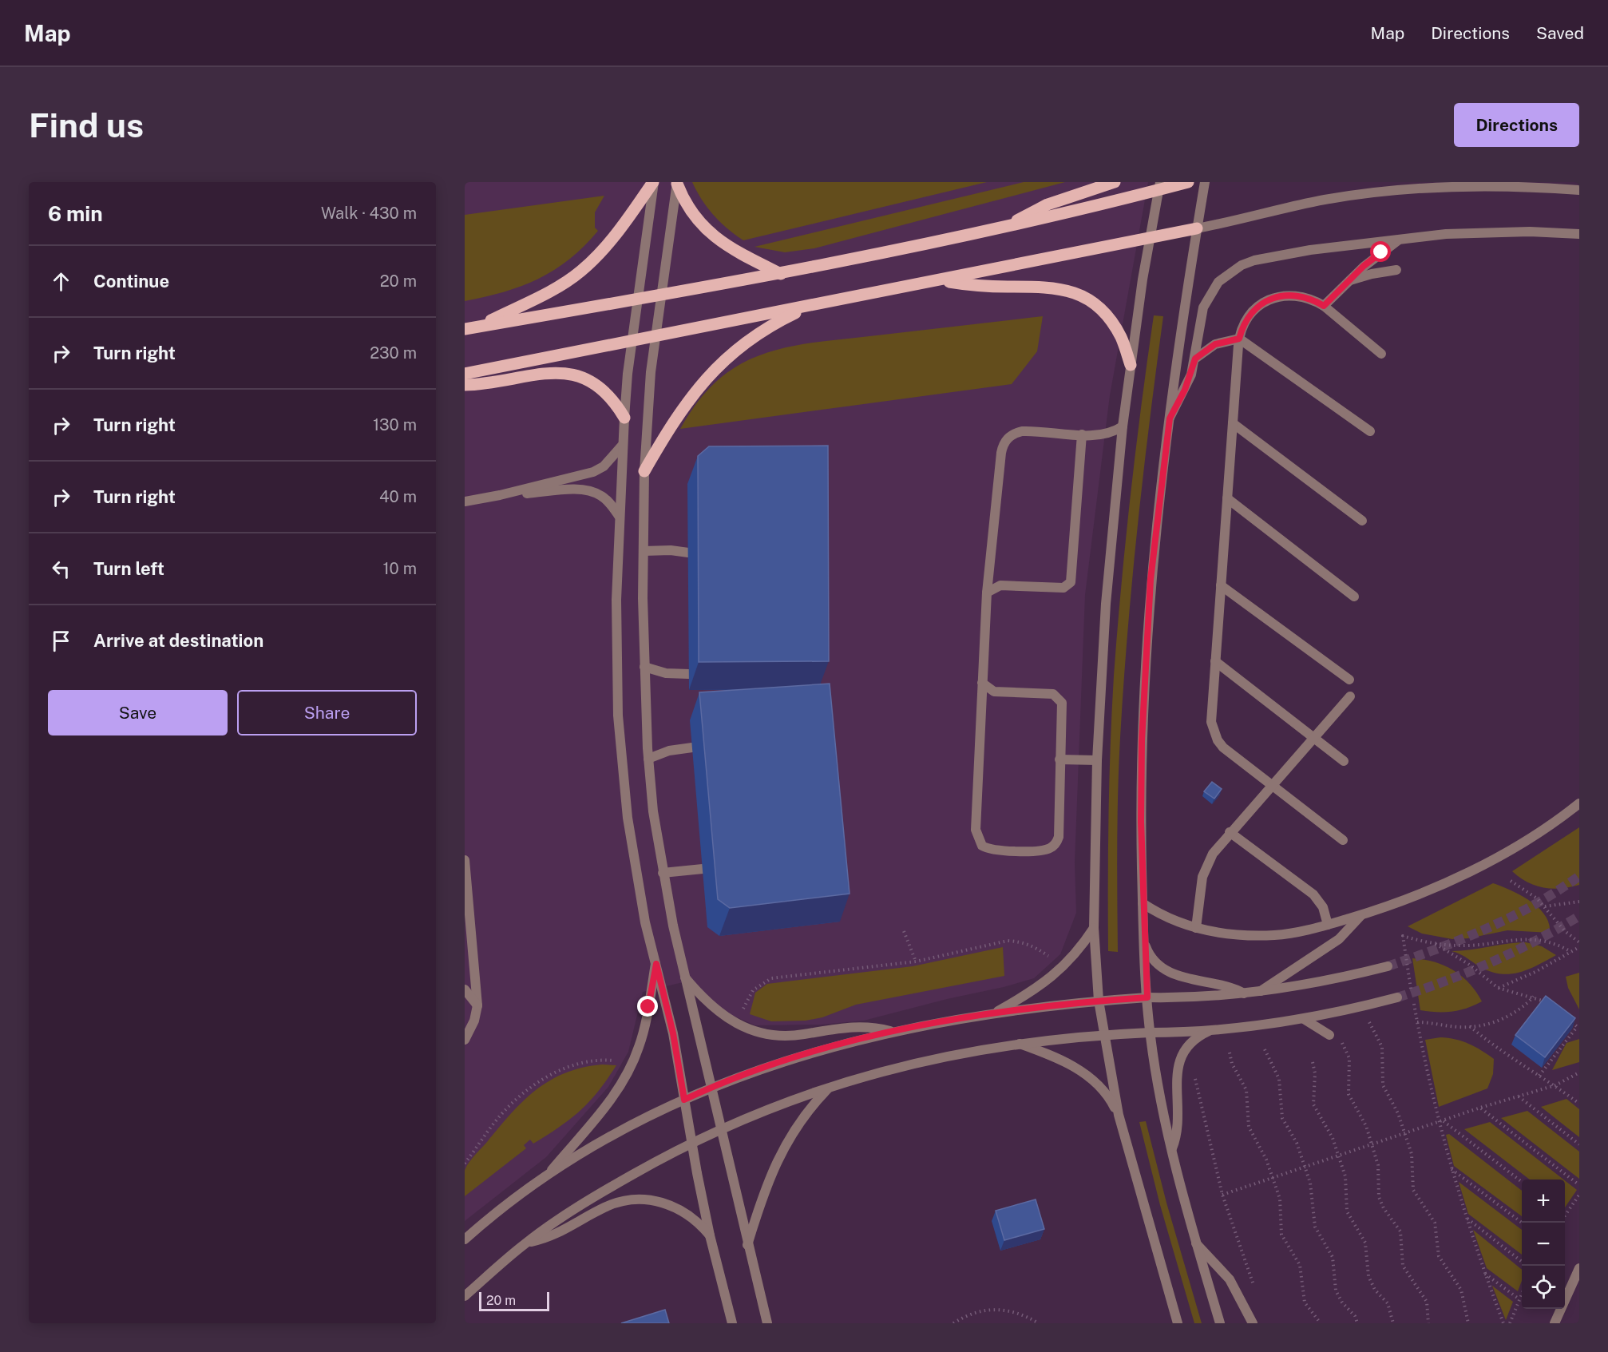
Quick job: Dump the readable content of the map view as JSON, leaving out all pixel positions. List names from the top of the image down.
{
  "scale_bar": "20 m",
  "page": {
    "header": "Map",
    "nav": ["Map", "Directions", "Saved"],
    "buttons": [
      "Directions",
      ["Save", "Share"]
    ],
    "title": "Find us",
    "heading": ["6 min", "Walk · 430 m"],
    "list": [
      ["Continue", "20 m"],
      ["Turn right", "230 m"],
      ["Turn right", "130 m"],
      ["Turn right", "40 m"],
      ["Turn left", "10 m"],
      "Arrive at destination"
    ],
    "map_buttons": ["+", "−"],
    "scale": "20 m"
  }
}
